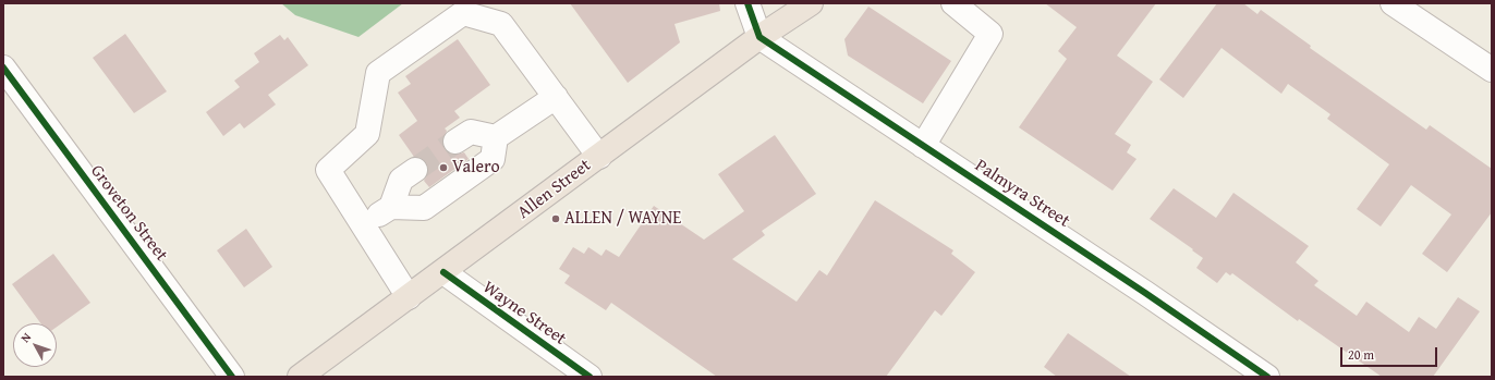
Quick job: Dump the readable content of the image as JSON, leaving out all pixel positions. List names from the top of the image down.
{
  "streets": {
    "main road": ["Allen Street"],
    "street": ["Palmyra Street", "Groveton Street", "Wayne Street"]
  },
  "crossings": [
    ["Allen Street", "Palmyra Street"],
    ["Allen Street", "Wayne Street"]
  ],
  "places": ["Valero", "ALLEN / WAYNE"],
  "scale_bar": "20 m",
  "north": "top left"
}
